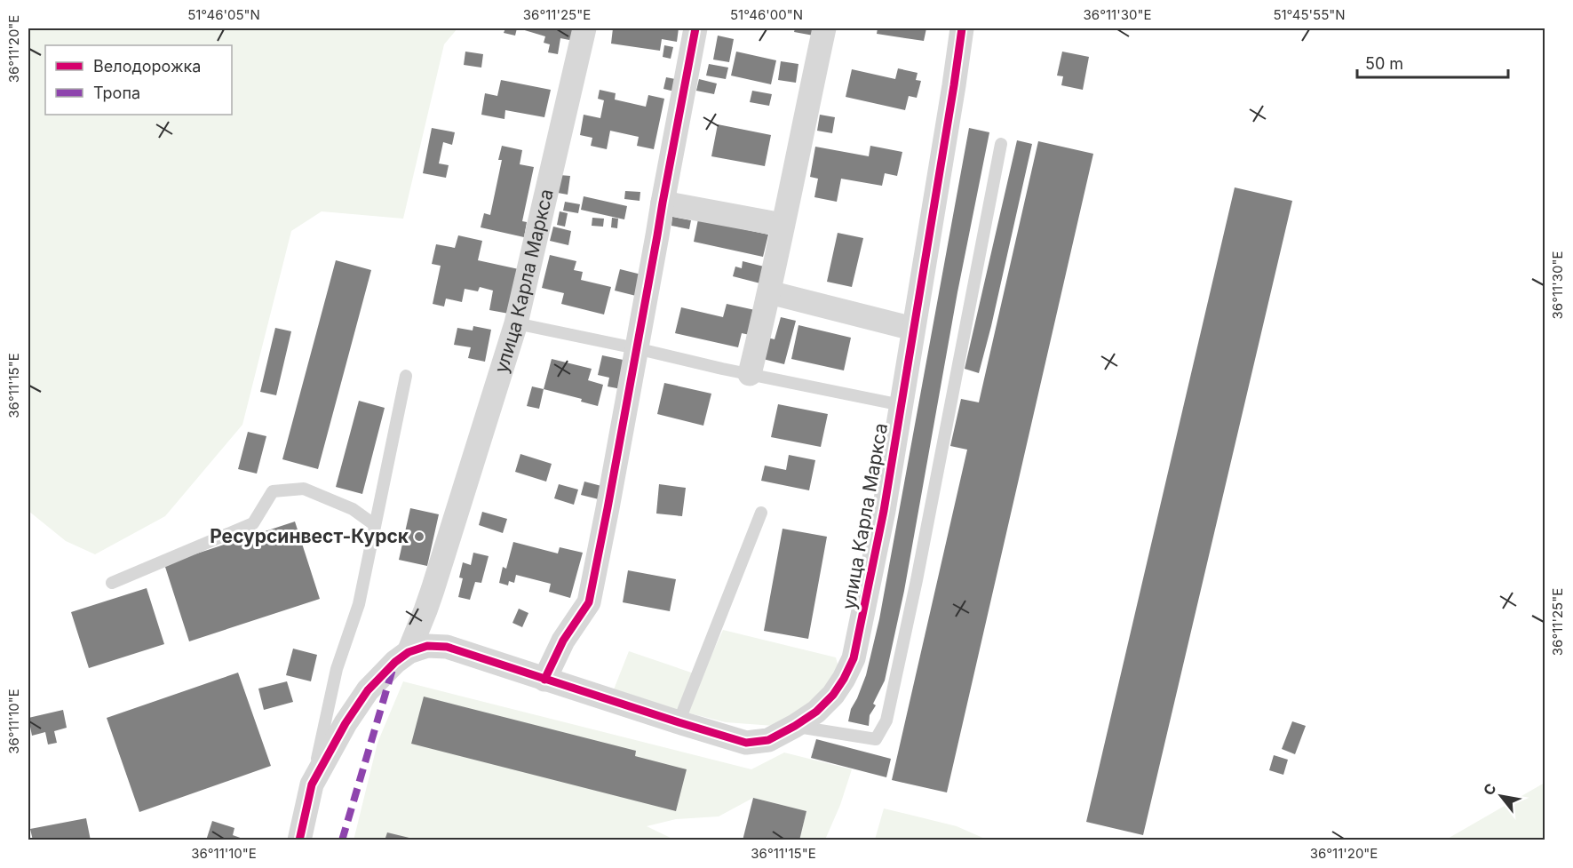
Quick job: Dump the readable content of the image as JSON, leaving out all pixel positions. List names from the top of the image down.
{
  "streets": {
    "street": ["улица Карла Маркса"]
  },
  "places": ["Ресурсинвест-Курск"],
  "legend": ["Велодорожка", "Тропа"],
  "scale_bar": "50 m",
  "north": "top left",
  "coordinates": [
    "51°46'05\"N",
    "36°11'25\"E",
    "51°46'00\"N",
    "36°11'30\"E",
    "51°45'55\"N",
    "36°11'20\"E",
    "36°11'15\"E",
    "36°11'10\"E"
  ]
}
